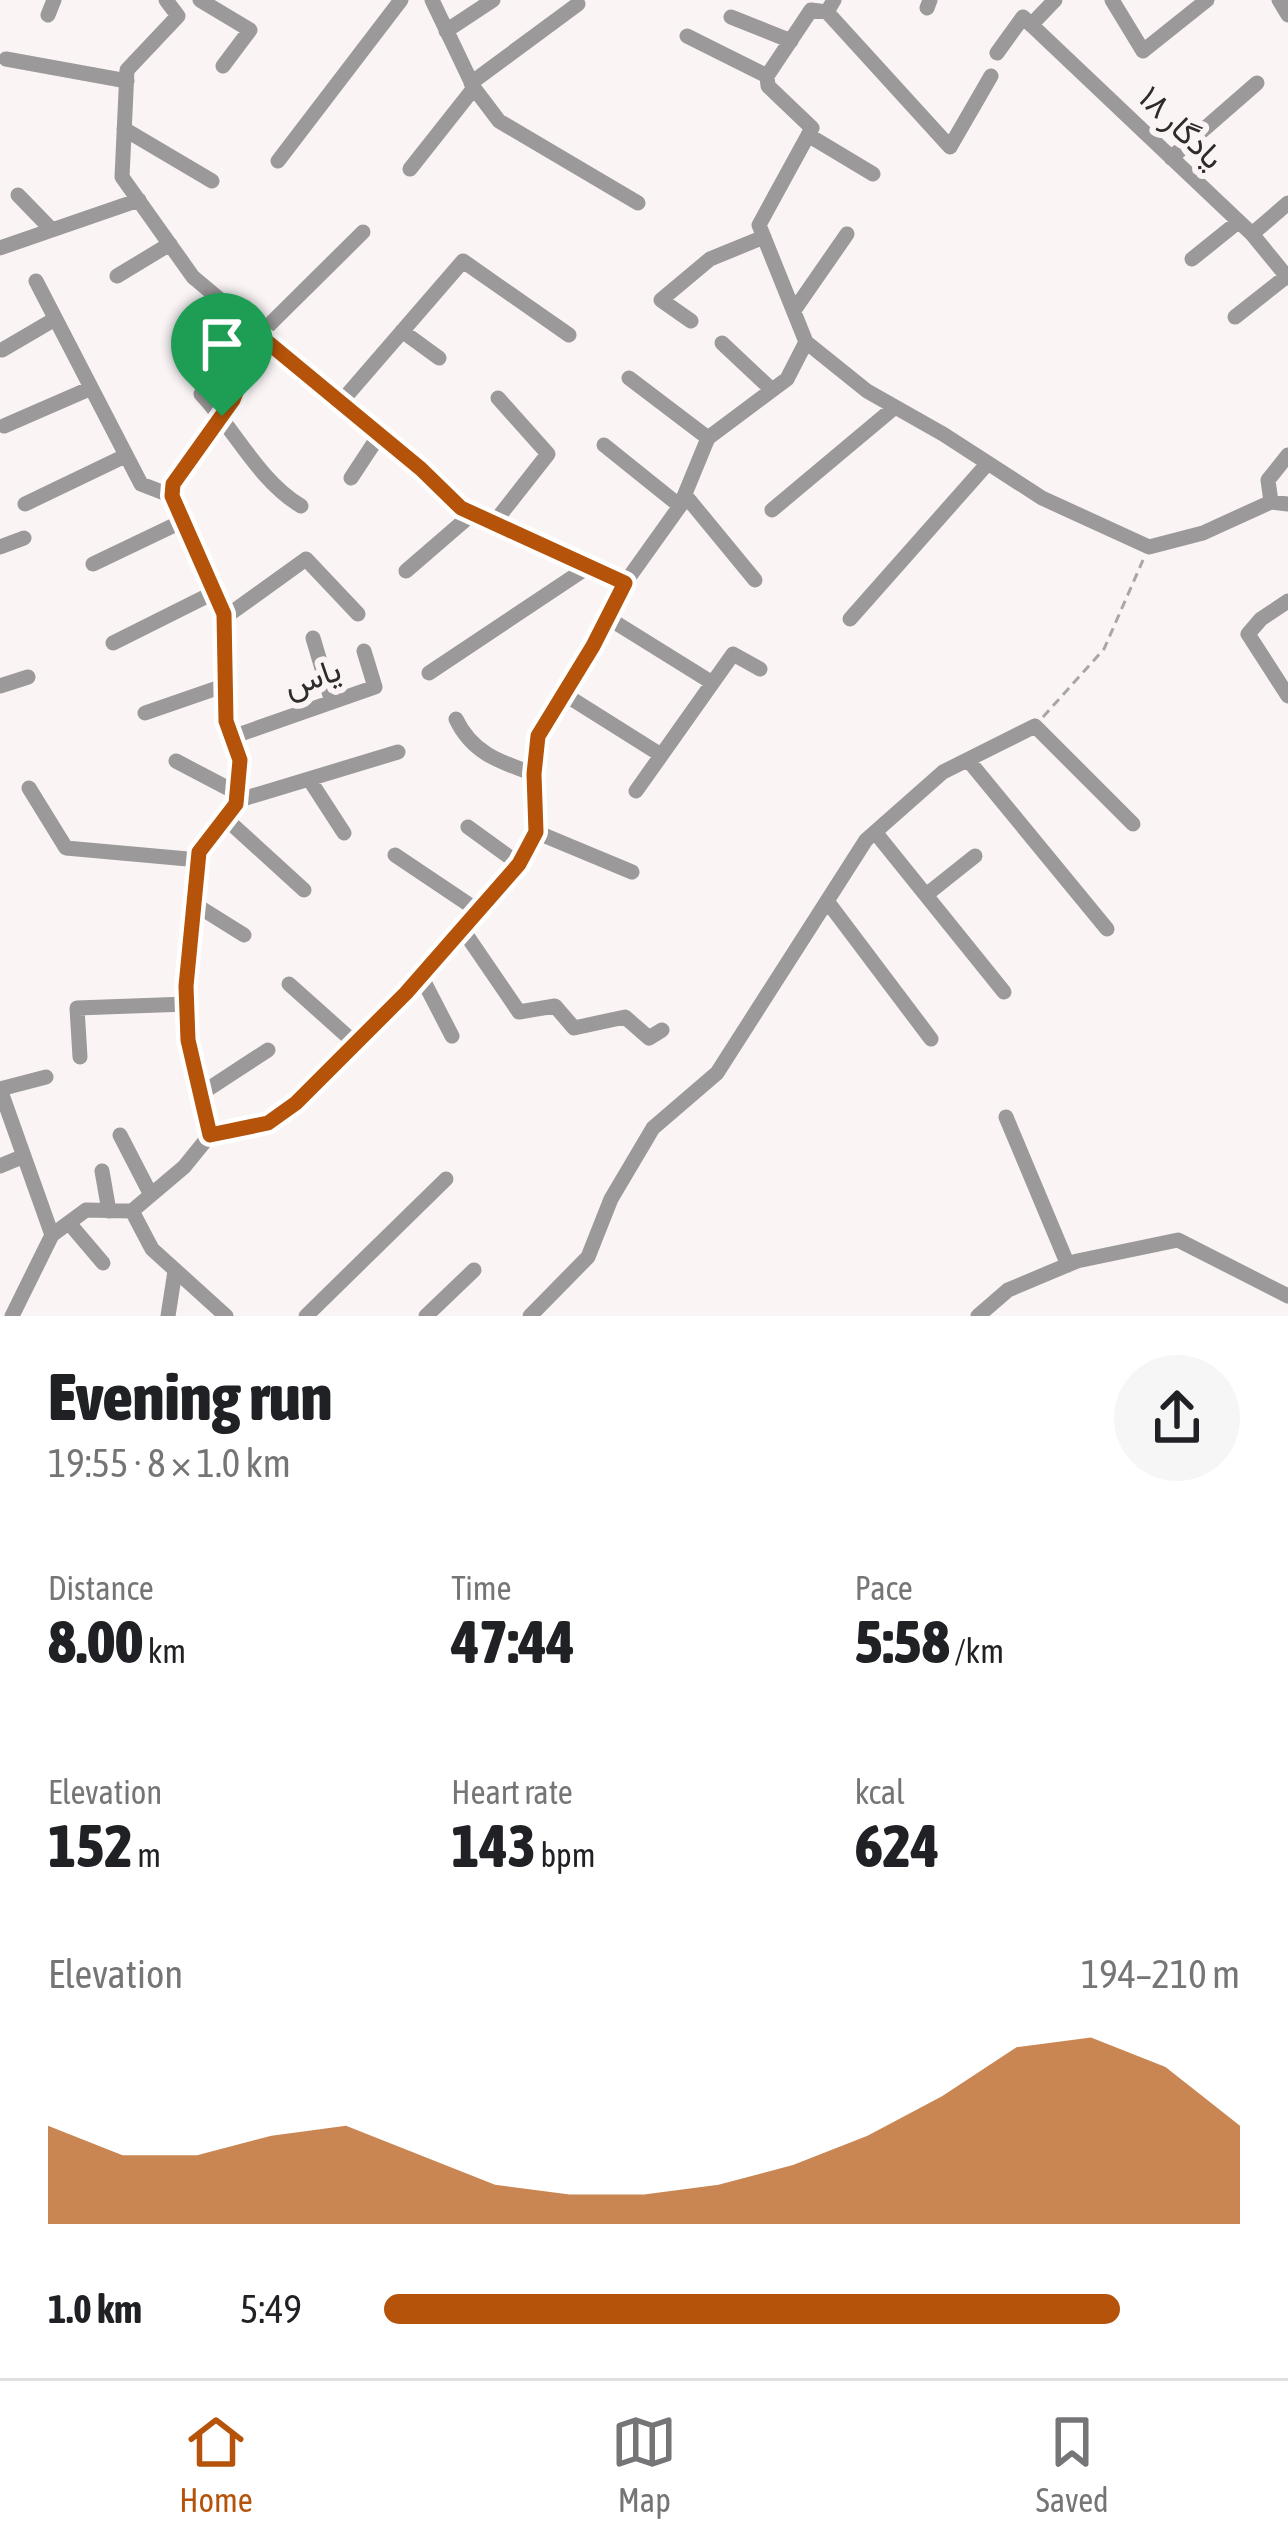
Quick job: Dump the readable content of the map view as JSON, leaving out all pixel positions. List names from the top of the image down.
{
  "streets": {
    "street": ["یادگار ۱۸", "یاس"]
  },
  "page": {
    "heading": ["Evening run", "19:55 · 8 × 1.0 km"],
    "stats": [
      ["Distance", "8.00 km"],
      ["Time", "47:44"],
      ["Pace", "5:58 /km"],
      ["Elevation", "152 m"],
      ["Heart rate", "143 bpm"],
      ["kcal", "624"]
    ],
    "chart": ["Elevation", "194–210 m"],
    "list": [
      {
        "name": "1.0 km",
        "note": "5:49"
      }
    ],
    "tabs": ["Home", "Map", "Saved"]
  }
}
